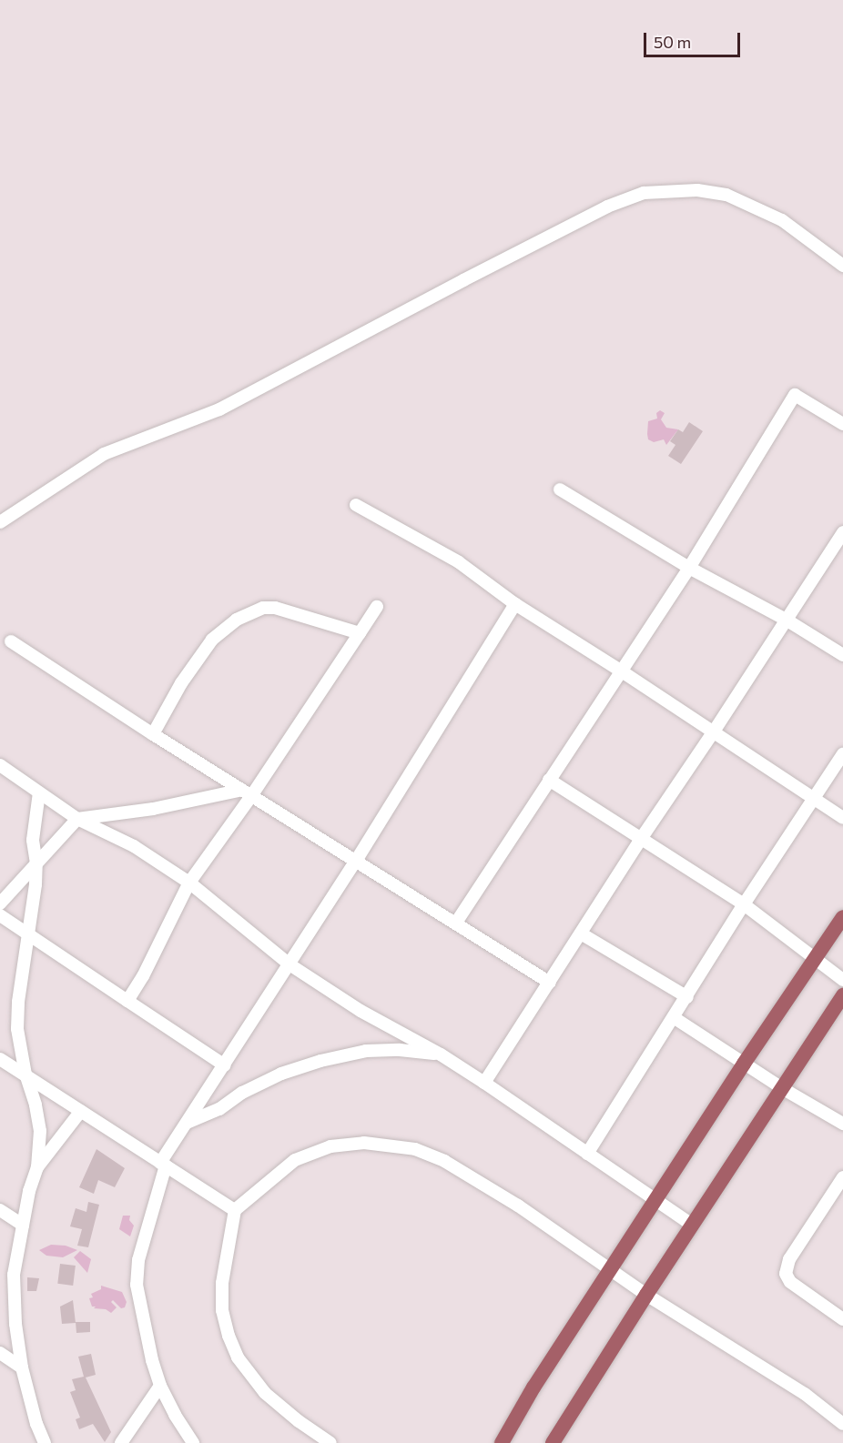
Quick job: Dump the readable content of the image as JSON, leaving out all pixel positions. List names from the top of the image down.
{
  "scale_bar": "50 m"
}
